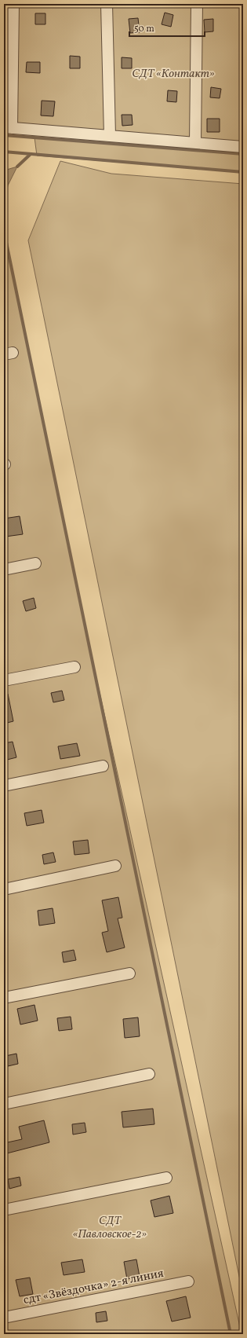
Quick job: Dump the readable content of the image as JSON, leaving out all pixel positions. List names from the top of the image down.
{
  "streets": {
    "street": ["сдт «Звёздочка» 2-я линия"]
  },
  "parks": ["СДТ «Контакт»", "СДТ «Павловское-2»"],
  "scale_bar": "50 m"
}
